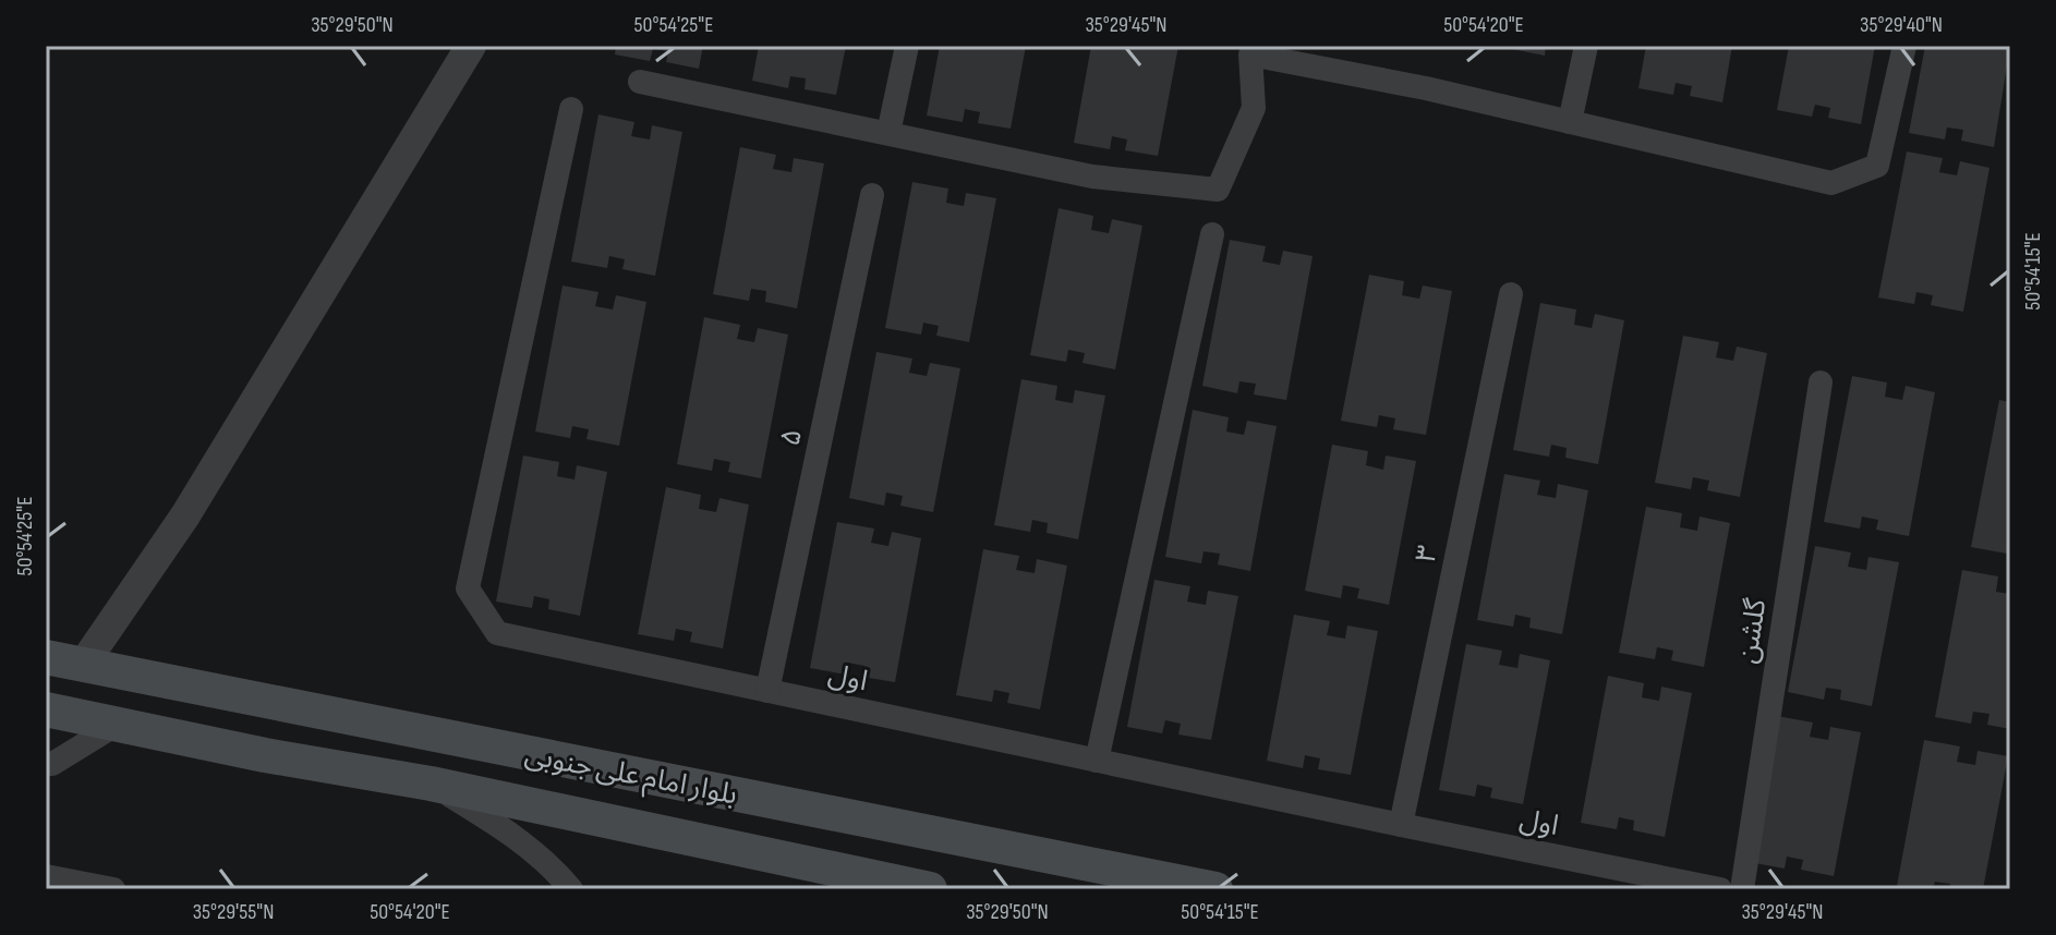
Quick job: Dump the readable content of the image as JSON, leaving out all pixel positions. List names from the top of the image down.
{
  "streets": {
    "main road": ["بلوار امام علی جنوبی"],
    "street": [
      "۵",
      "۳",
      "گلشن",
      "اول"
    ]
  },
  "crossings": [
    ["۵", "اول"],
    ["۳", "اول"]
  ],
  "coordinates": [
    "35°29'50\"N",
    "50°54'25\"E",
    "35°29'45\"N",
    "50°54'20\"E",
    "35°29'40\"N",
    "50°54'15\"E",
    "35°29'55\"N"
  ]
}
